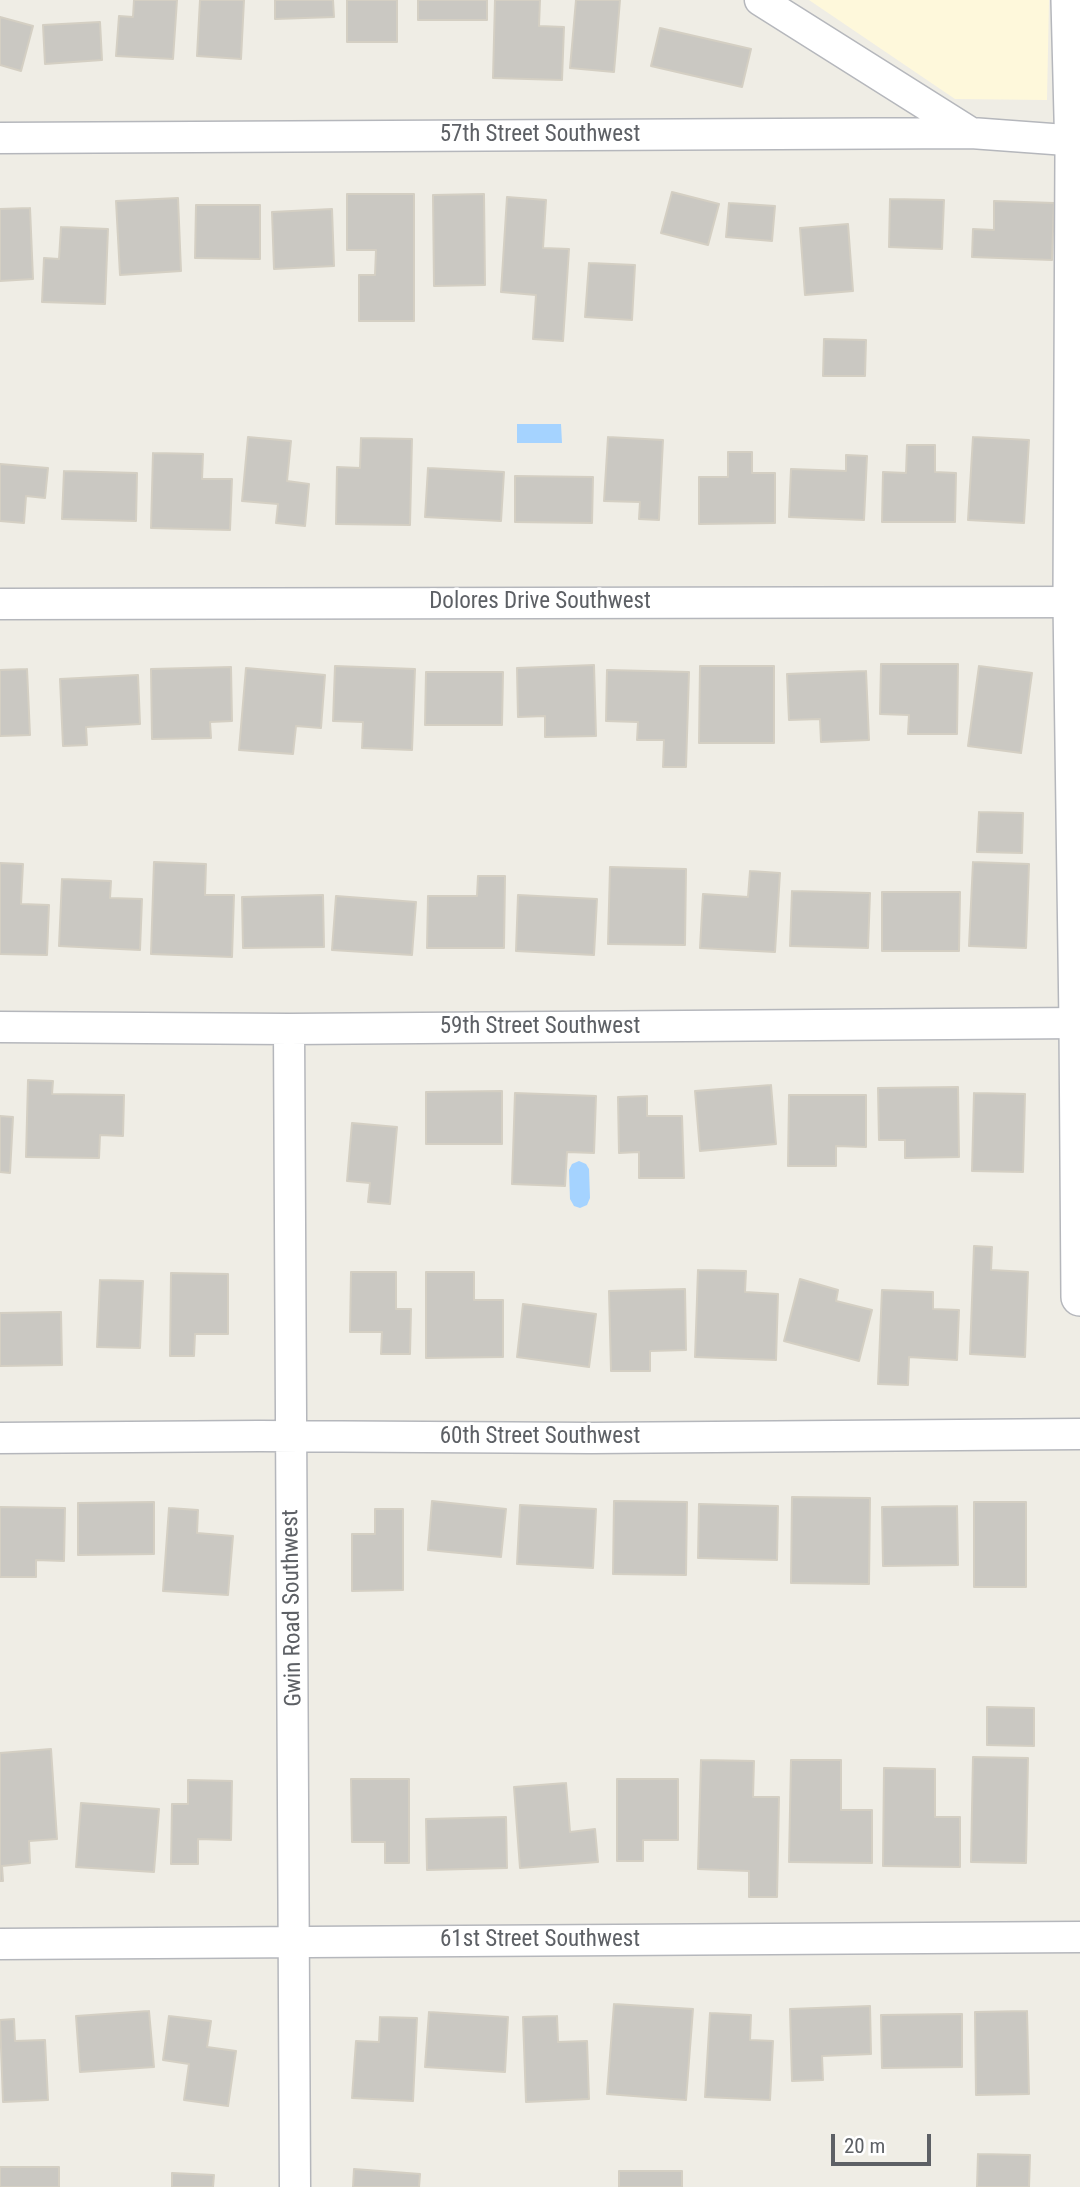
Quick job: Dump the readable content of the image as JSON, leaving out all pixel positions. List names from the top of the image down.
{
  "streets": {
    "street": [
      "57th Street Southwest",
      "Dolores Drive Southwest",
      "59th Street Southwest",
      "60th Street Southwest",
      "Gwin Road Southwest",
      "61st Street Southwest"
    ]
  },
  "crossings": [
    ["59th Street Southwest", "Gwin Road Southwest"],
    ["60th Street Southwest", "Gwin Road Southwest"],
    ["Gwin Road Southwest", "61st Street Southwest"]
  ],
  "scale_bar": "20 m"
}
